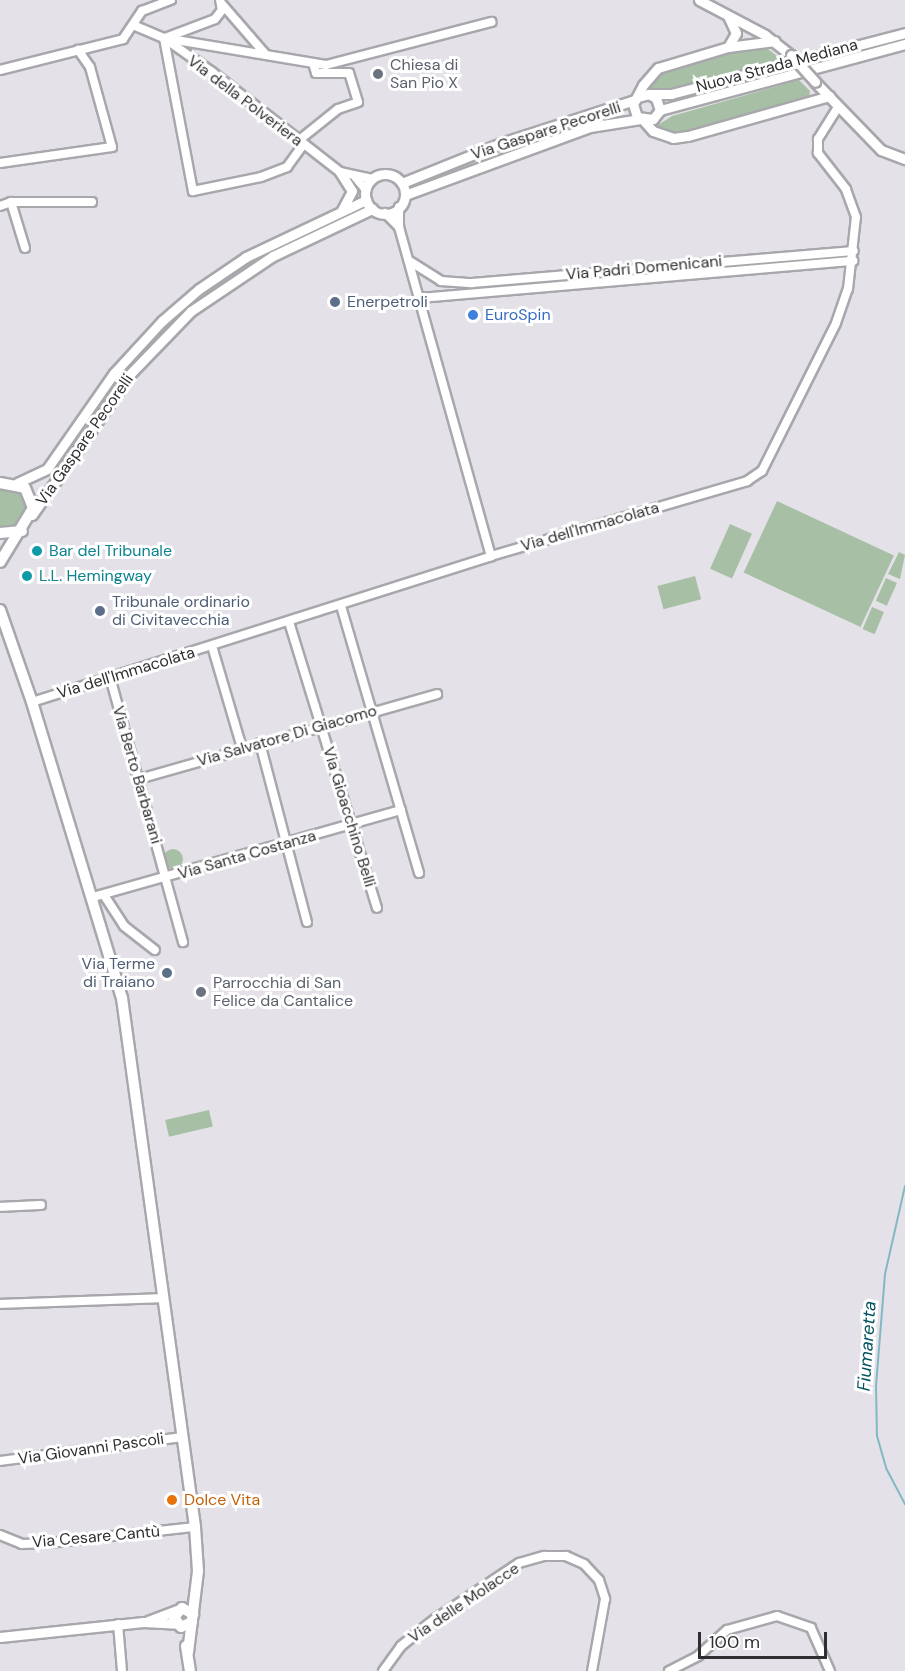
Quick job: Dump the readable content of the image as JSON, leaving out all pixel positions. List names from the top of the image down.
{
  "streets": {
    "street": [
      "Nuova Strada Mediana",
      "Via della Polveriera",
      "Via Gaspare Pecorelli",
      "Via Padri Domenicani",
      "Via dell'Immacolata",
      "Via Salvatore Di Giacomo",
      "Via Berto Barbarani",
      "Via Gioacchino Belli",
      "Via Santa Costanza",
      "Via Giovanni Pascoli",
      "Via Cesare Cantù",
      "Via delle Molacce"
    ]
  },
  "crossings": [
    ["Nuova Strada Mediana", "Via Gaspare Pecorelli"],
    ["Via della Polveriera", "Via Gaspare Pecorelli"],
    ["Via Padri Domenicani", "Via dell'Immacolata"],
    ["Via dell'Immacolata", "Via Berto Barbarani"],
    ["Via dell'Immacolata", "Via Gioacchino Belli"],
    ["Via Salvatore Di Giacomo", "Via Berto Barbarani"],
    ["Via Salvatore Di Giacomo", "Via Gioacchino Belli"],
    ["Via Berto Barbarani", "Via Santa Costanza"],
    ["Via Gioacchino Belli", "Via Santa Costanza"]
  ],
  "water": ["Fiumaretta"],
  "places": [
    "Chiesa di San Pio X",
    "Enerpetroli",
    "EuroSpin",
    "Bar del Tribunale",
    "L.L. Hemingway",
    "Tribunale ordinario di Civitavecchia",
    "Via Terme di Traiano",
    "Parrocchia di San Felice da Cantalice",
    "Dolce Vita"
  ],
  "scale_bar": "100 m"
}
